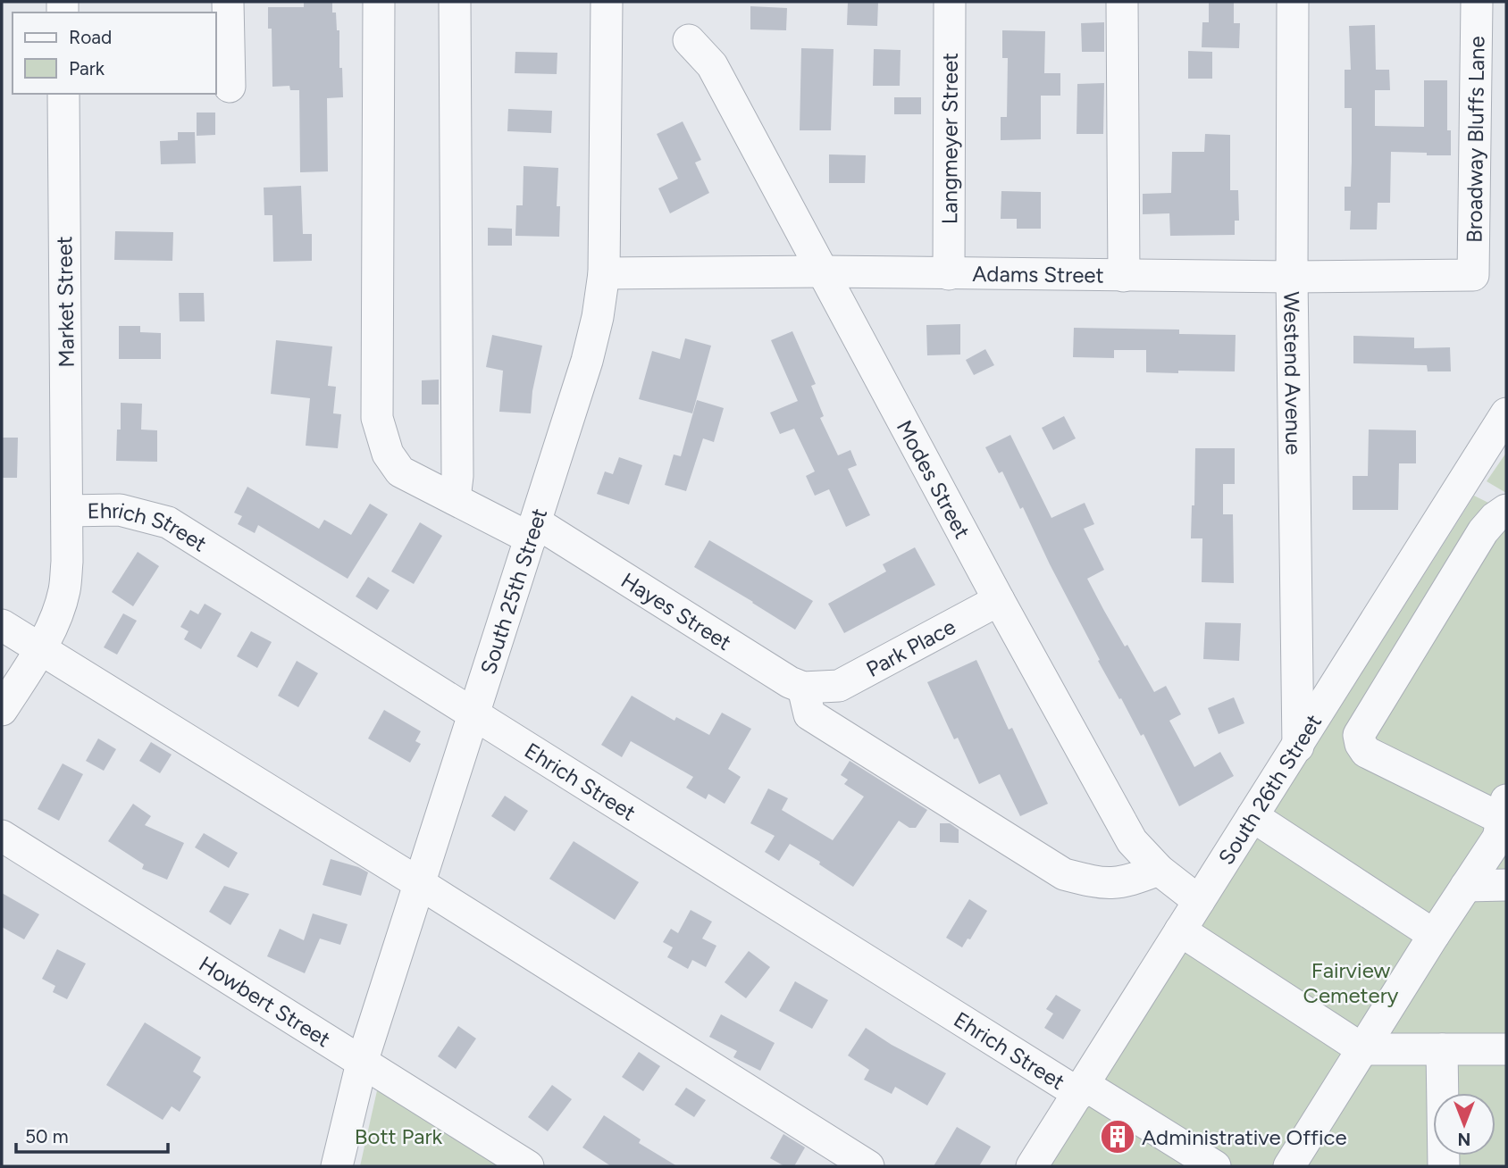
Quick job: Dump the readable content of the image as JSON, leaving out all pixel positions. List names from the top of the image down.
{
  "streets": {
    "street": [
      "Langmeyer Street",
      "Broadway Bluffs Lane",
      "Adams Street",
      "Market Street",
      "Westend Avenue",
      "Modes Street",
      "Ehrich Street",
      "South 25th Street",
      "Hayes Street",
      "Park Place",
      "South 26th Street",
      "Howbert Street"
    ]
  },
  "crossings": [
    ["Langmeyer Street", "Adams Street"],
    ["Broadway Bluffs Lane", "Adams Street"],
    ["Adams Street", "Westend Avenue"],
    ["Adams Street", "Modes Street"],
    ["Adams Street", "South 25th Street"],
    ["Market Street", "Ehrich Street"],
    ["Westend Avenue", "South 26th Street"],
    ["Modes Street", "Park Place"],
    ["Modes Street", "South 26th Street"],
    ["Ehrich Street", "South 25th Street"],
    ["Ehrich Street", "South 26th Street"],
    ["South 25th Street", "Hayes Street"],
    ["South 25th Street", "Howbert Street"],
    ["Hayes Street", "Park Place"]
  ],
  "parks": ["Fairview Cemetery", "Bott Park"],
  "places": {
    "building": ["Administrative Office"]
  },
  "legend": ["Road", "Park"],
  "scale_bar": "50 m",
  "north": "bottom"
}
